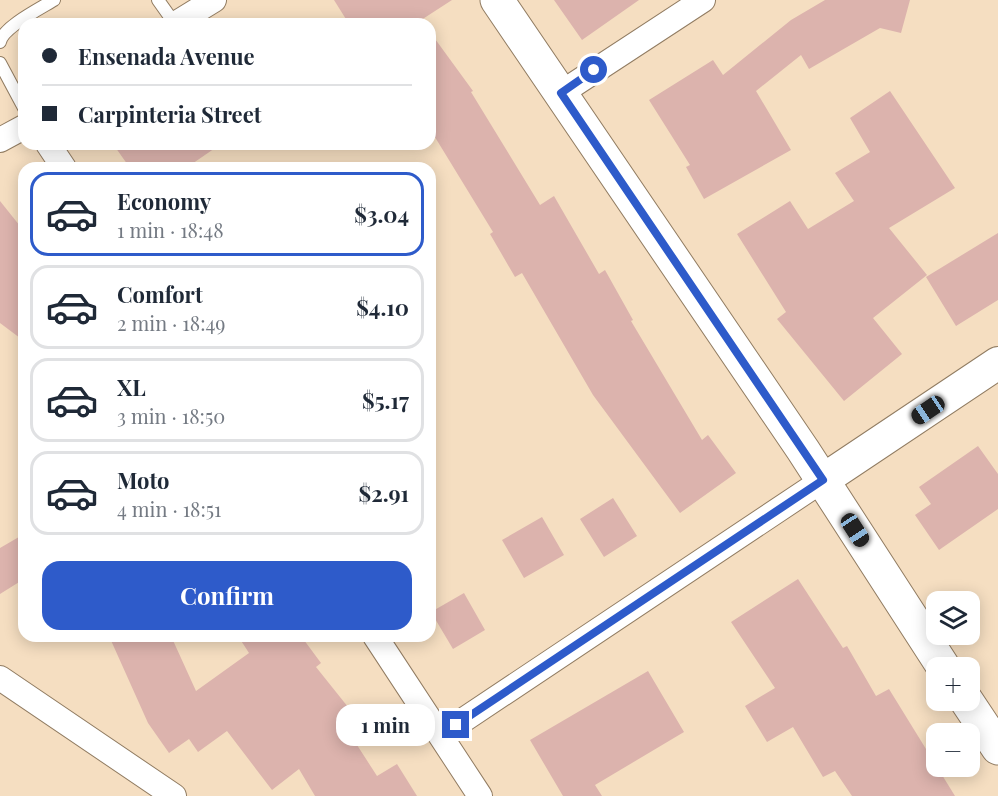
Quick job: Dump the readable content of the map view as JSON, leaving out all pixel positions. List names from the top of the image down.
{
  "page": {
    "banner": ["Ensenada Avenue", "Carpinteria Street"],
    "list": [
      {
        "name": "Economy",
        "note": "1 min · 18:48",
        "value": "$3.04"
      },
      {
        "name": "Comfort",
        "note": "2 min · 18:49",
        "value": "$4.10"
      },
      {
        "name": "XL",
        "note": "3 min · 18:50",
        "value": "$5.17"
      },
      {
        "name": "Moto",
        "note": "4 min · 18:51",
        "value": "$2.91"
      }
    ],
    "buttons": "Confirm",
    "map_buttons": ["+", "−"],
    "bubble": "1 min"
  }
}
